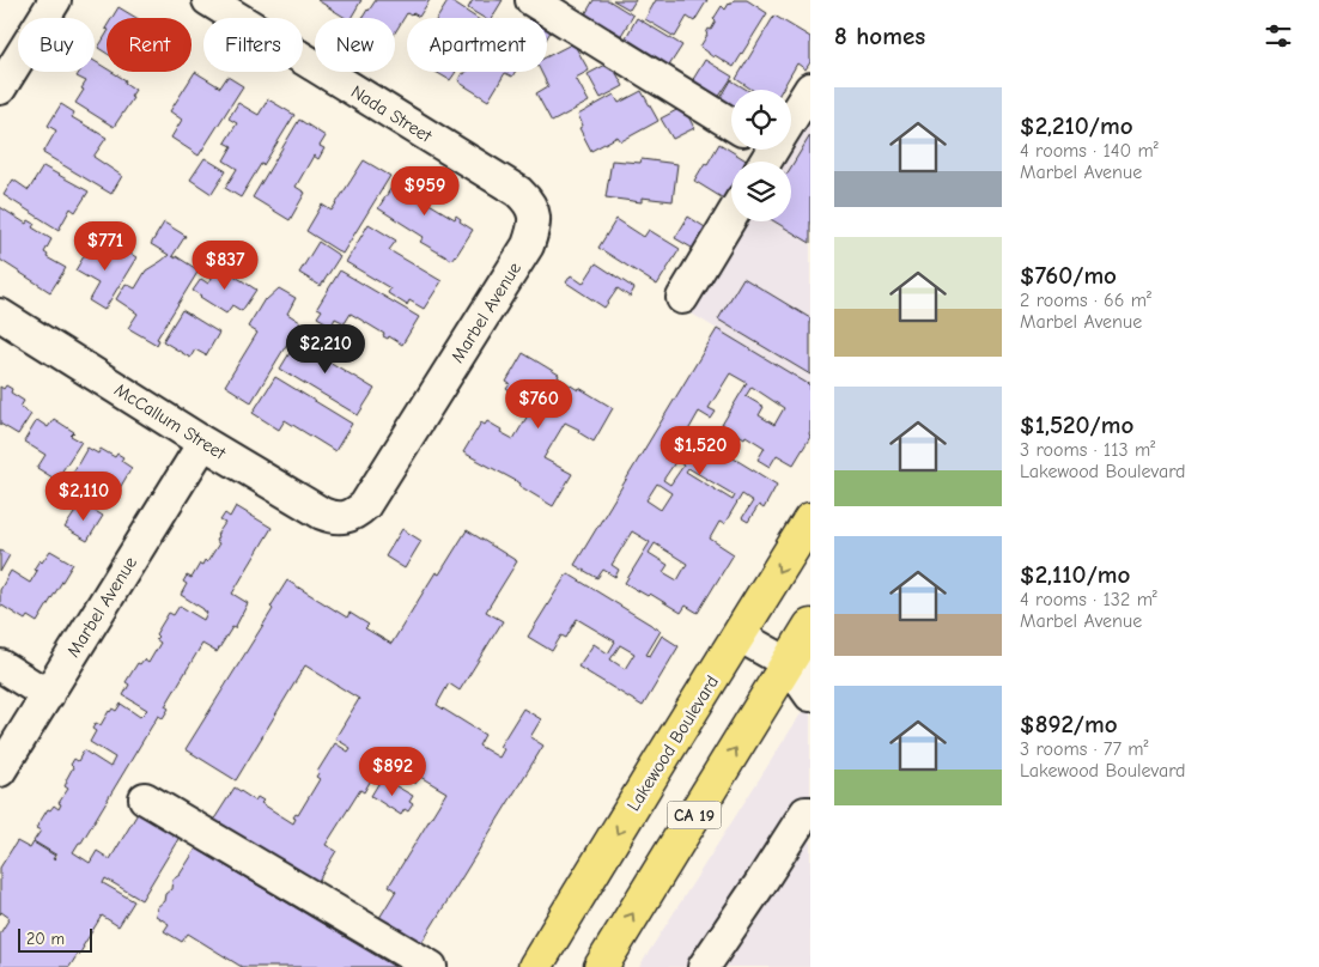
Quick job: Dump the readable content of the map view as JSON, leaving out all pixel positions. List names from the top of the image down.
{
  "streets": {
    "main road": ["Lakewood Boulevard", "CA 19"],
    "street": ["Nada Street", "Marbel Avenue", "McCallum Street"]
  },
  "crossings": [
    ["Nada Street", "Marbel Avenue"],
    ["Marbel Avenue", "McCallum Street"]
  ],
  "scale_bar": "20 m",
  "page": {
    "heading": "8 homes",
    "chip": [
      "Buy",
      "Rent",
      "Filters",
      "New",
      "Apartment"
    ],
    "list": [
      {
        "name": "$2,210/mo",
        "note": "4 rooms · 140 m² · Marbel Avenue"
      },
      {
        "name": "$760/mo",
        "note": "2 rooms · 66 m² · Marbel Avenue"
      },
      {
        "name": "$1,520/mo",
        "note": "3 rooms · 113 m² · Lakewood Boulevard"
      },
      {
        "name": "$2,110/mo",
        "note": "4 rooms · 132 m² · Marbel Avenue"
      },
      {
        "name": "$892/mo",
        "note": "3 rooms · 77 m² · Lakewood Boulevard"
      }
    ],
    "price": [
      "$959",
      "$771",
      "$837",
      "$2,210",
      "$760",
      "$1,520",
      "$2,110",
      "$892"
    ],
    "scale": "20 m"
  }
}
